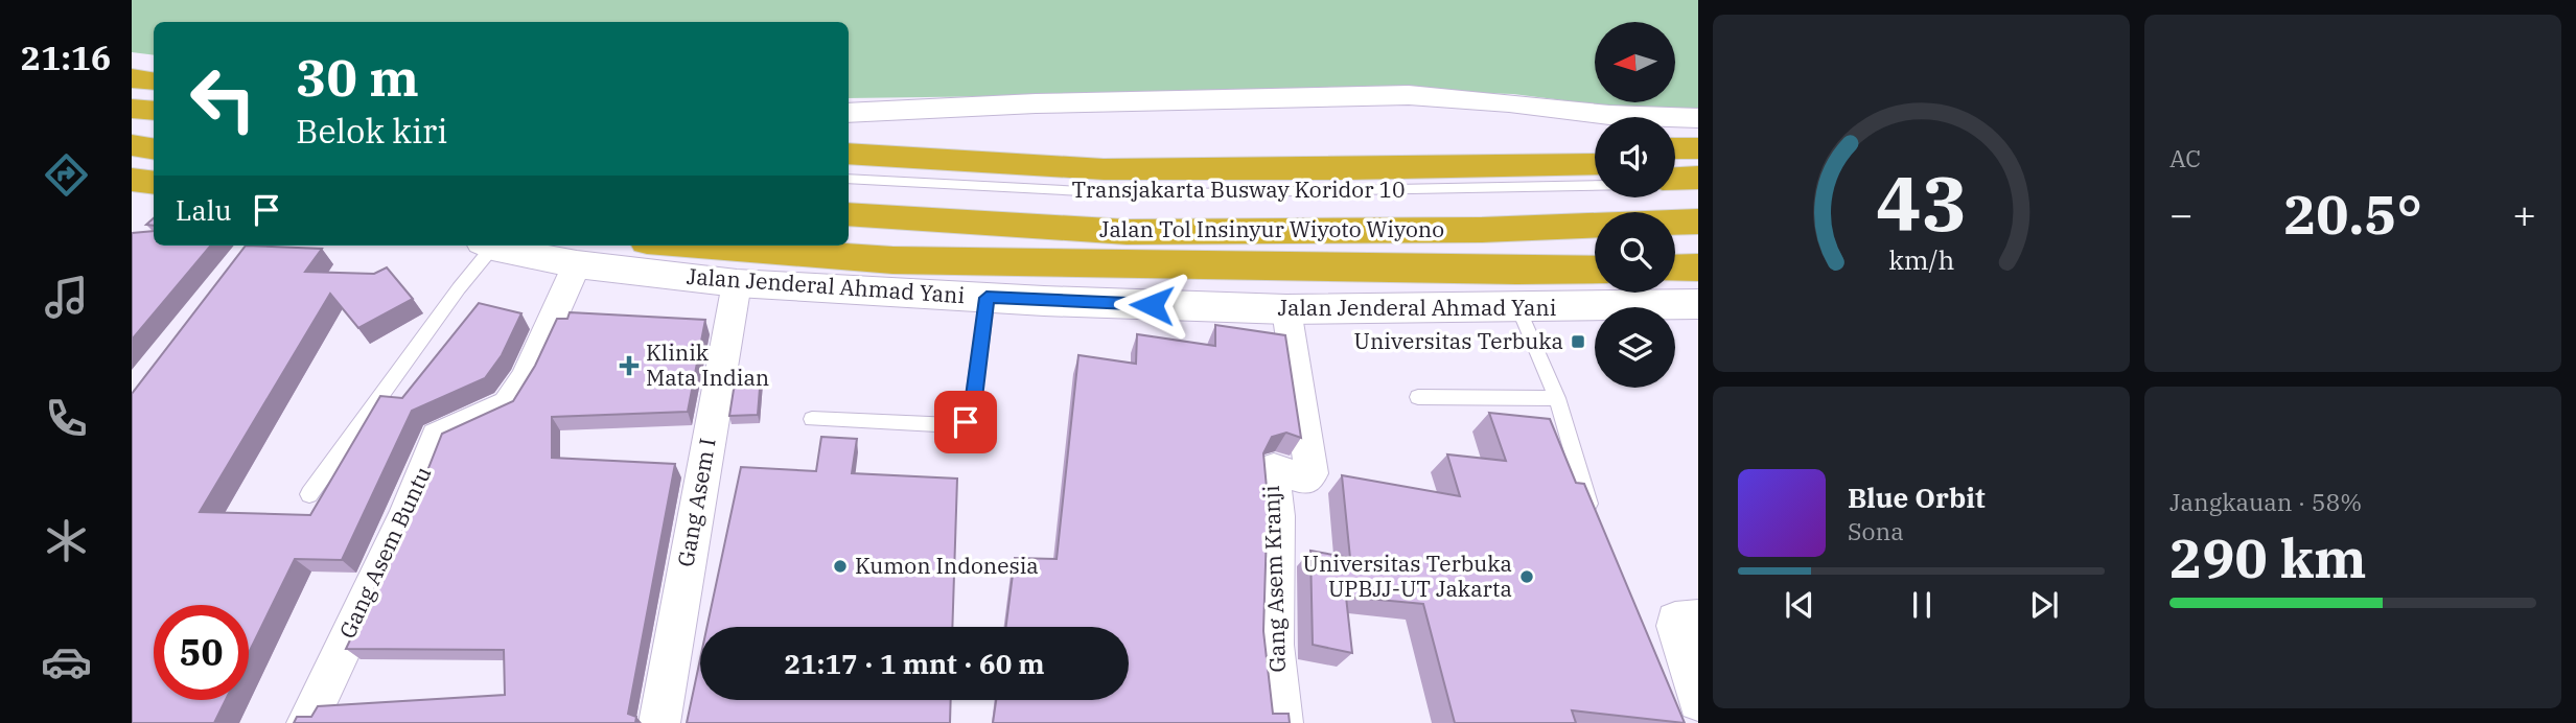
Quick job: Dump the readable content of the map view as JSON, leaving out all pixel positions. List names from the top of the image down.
{
  "streets": {
    "highway": ["Jalan Tol Insinyur Wiyoto Wiyono"],
    "main road": ["Jalan Jenderal Ahmad Yani"],
    "street": ["Gang Asem I", "Gang Asem Buntu", "Gang Asem Kranji"],
    "lane": ["Transjakarta Busway Koridor 10"]
  },
  "crossings": [
    ["Jalan Jenderal Ahmad Yani", "Gang Asem I"],
    ["Jalan Jenderal Ahmad Yani", "Gang Asem Buntu"],
    ["Jalan Jenderal Ahmad Yani", "Gang Asem Kranji"]
  ],
  "places": {
    "transit": ["Universitas Terbuka"],
    "health": ["Klinik Mata Indian"],
    "other": ["Kumon Indonesia", "Universitas Terbuka UPBJJ-UT Jakarta"]
  },
  "north": "left",
  "page": {
    "tabs": "21:16",
    "tile": [
      "AC",
      ["Jangkauan · 58%", "290 km"]
    ],
    "turn": ["30 m", "Belok kiri"],
    "then": "Lalu",
    "heat": ["−", "20.5°", "+"],
    "song": ["Blue Orbit", "Sona"],
    "limit": "50",
    "trip": "21:17 · 1 mnt · 60 m",
    "gauge": ["43", "km/h"]
  }
}
